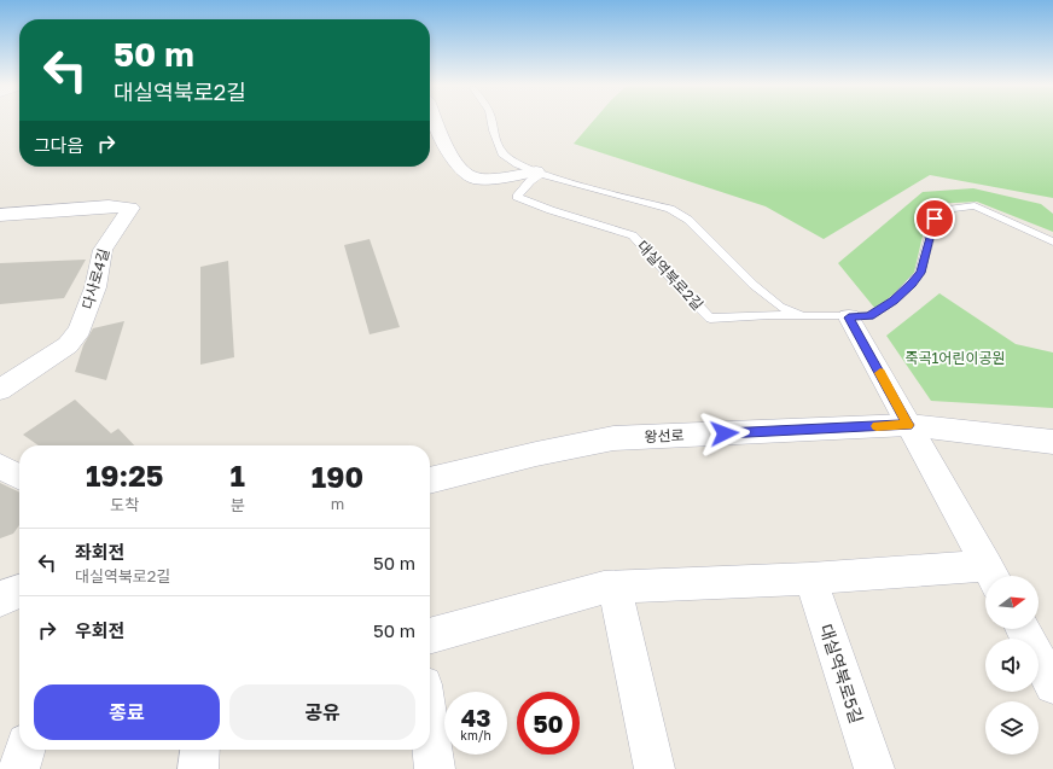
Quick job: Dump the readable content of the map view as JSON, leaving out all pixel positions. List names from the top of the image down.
{
  "streets": {
    "main road": ["왕선로"],
    "street": ["다사로4길", "대실역북로5길"],
    "lane": ["대실역북로2길"]
  },
  "parks": ["죽곡1어린이공원"],
  "north": "right",
  "page": {
    "turn": ["50 m", "대실역북로2길"],
    "then": "그다음",
    "eta": [
      "19:25",
      "도착",
      "1",
      "분",
      "190",
      "m"
    ],
    "list": [
      {
        "name": "좌회전",
        "note": "대실역북로2길",
        "value": "50 m"
      },
      {
        "name": "우회전",
        "value": "50 m"
      }
    ],
    "buttons": ["종료", "공유"],
    "speed": "43 km/h",
    "limit": "50"
  }
}
